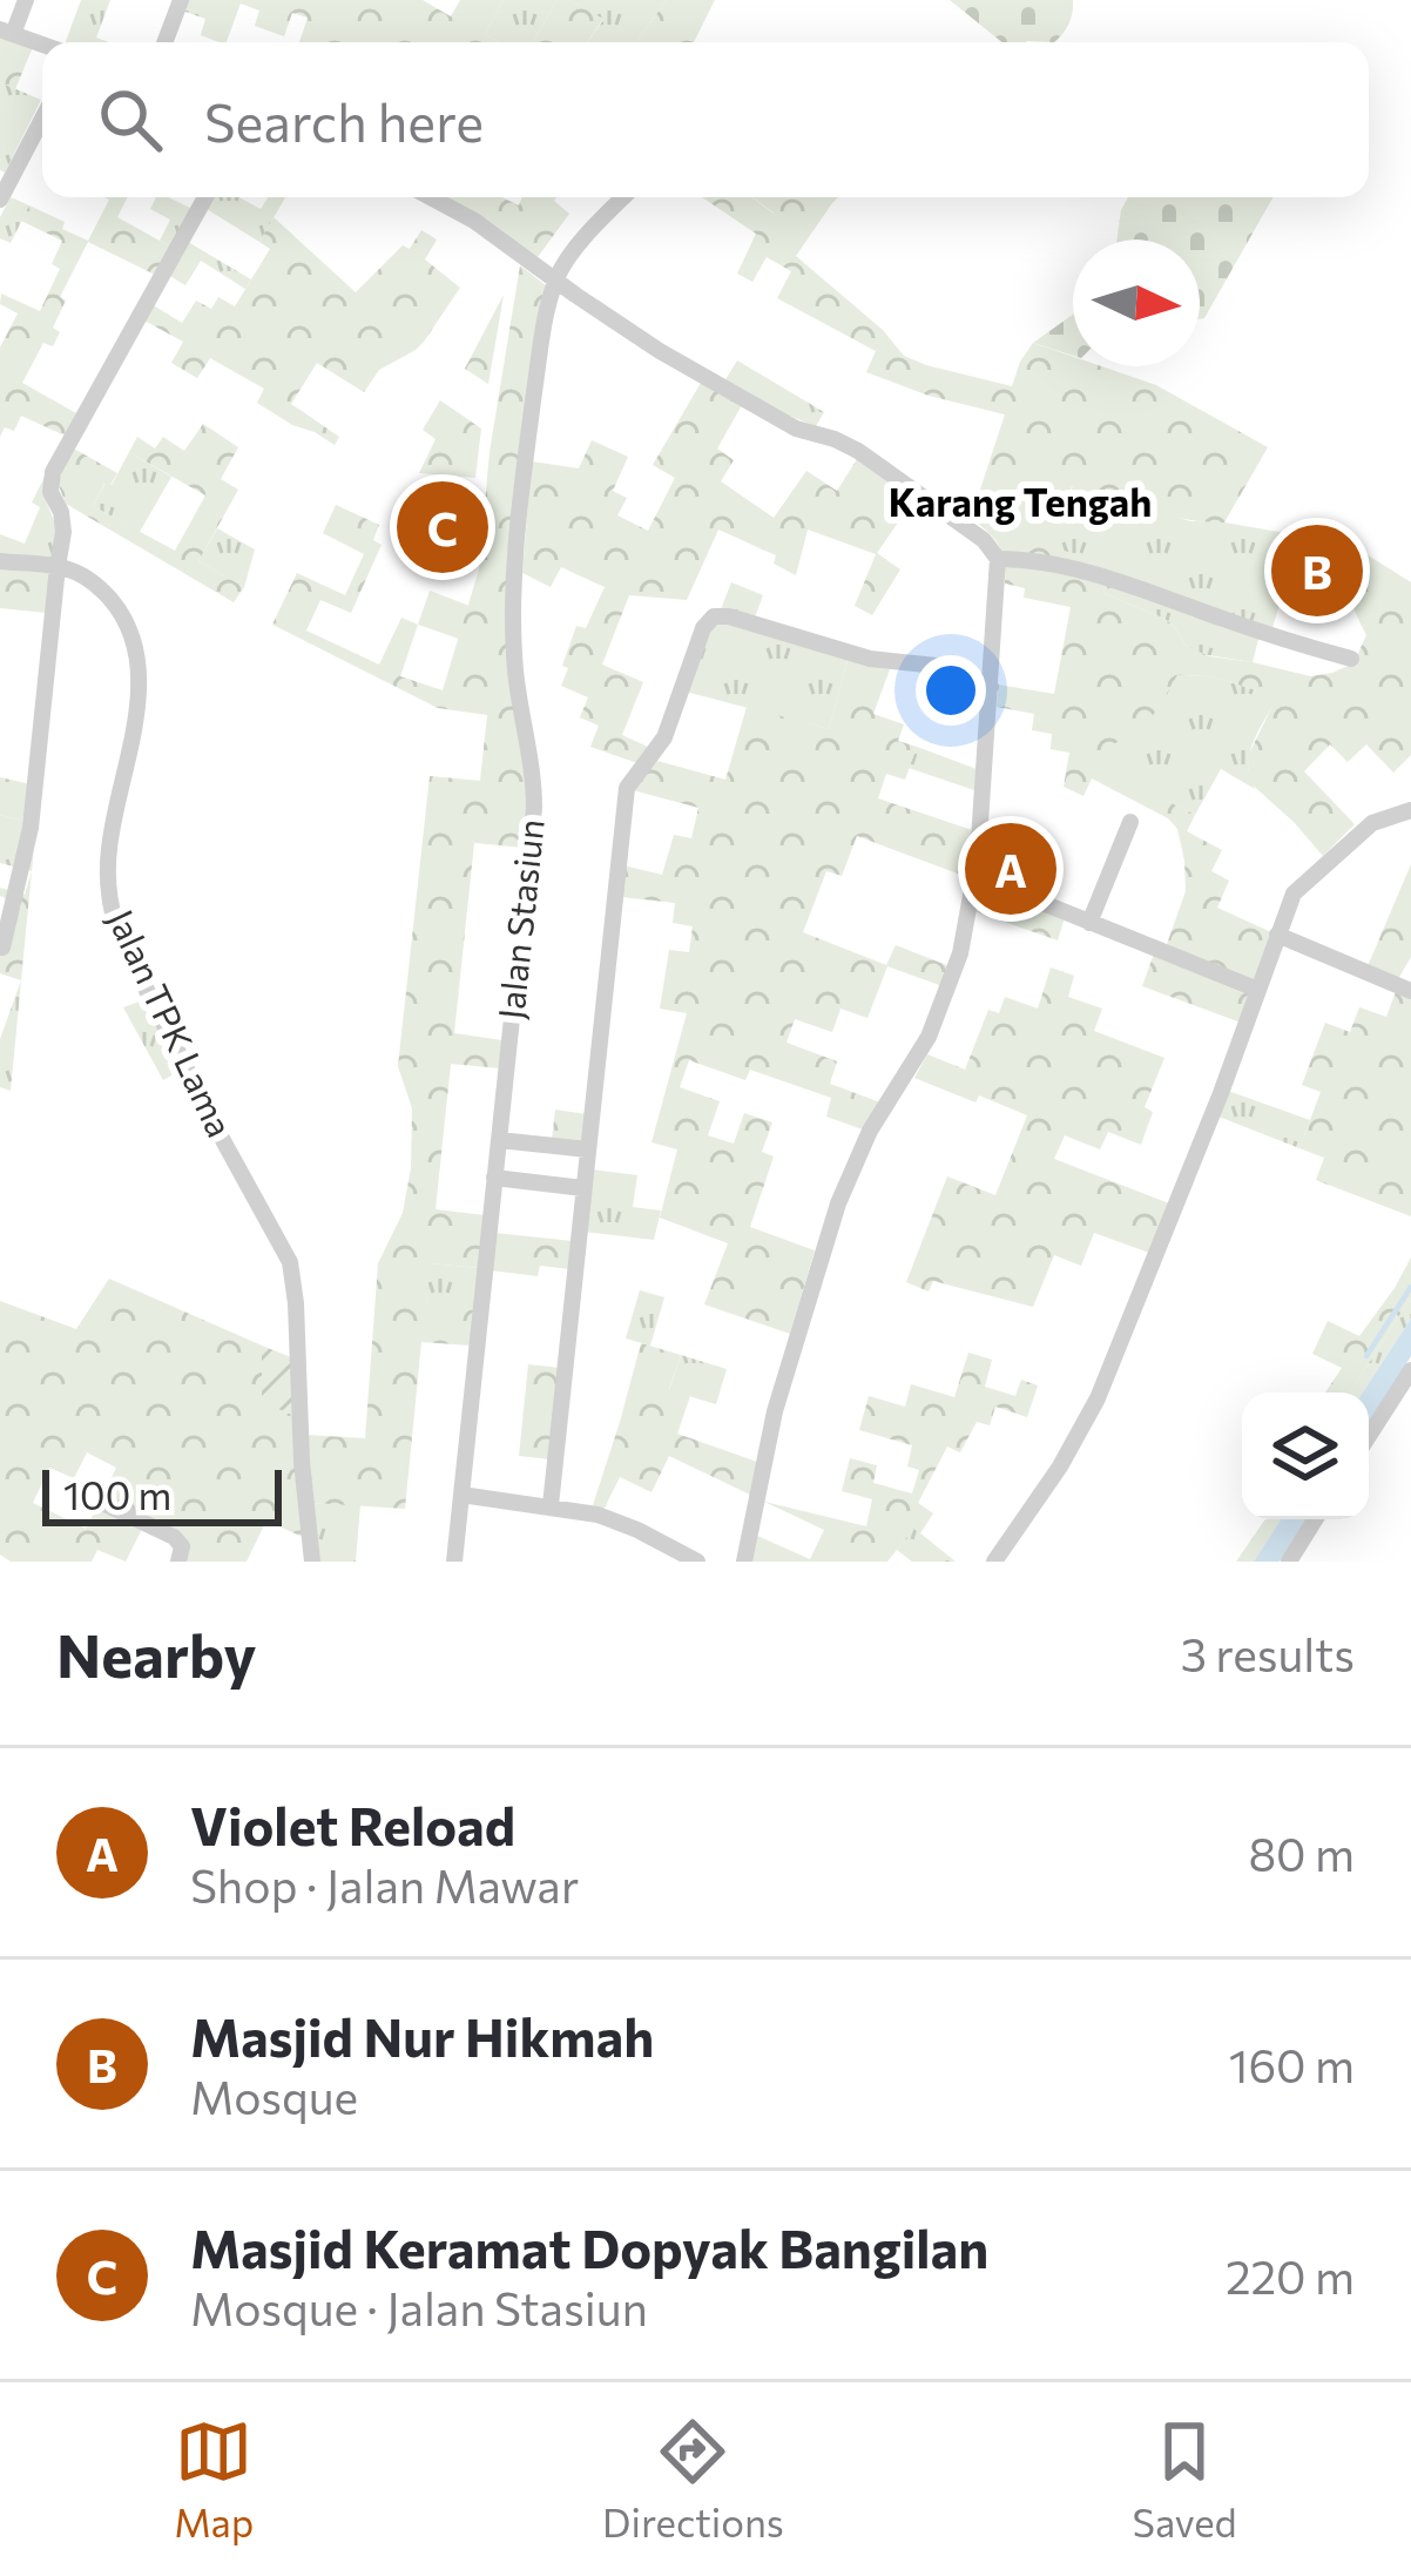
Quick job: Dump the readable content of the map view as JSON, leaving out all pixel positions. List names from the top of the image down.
{
  "streets": {
    "street": ["Jalan Stasiun", "Jalan TPK Lama"]
  },
  "districts": ["Karang Tengah"],
  "scale_bar": "100 m",
  "north": "right",
  "page": {
    "search": "Search here",
    "pins": ["C", "B", "A"],
    "scale": "100 m",
    "heading": ["Nearby", "3 results"],
    "list": [
      {
        "mark": "A",
        "name": "Violet Reload",
        "note": "Shop · Jalan Mawar",
        "value": "80 m"
      },
      {
        "mark": "B",
        "name": "Masjid Nur Hikmah",
        "note": "Mosque",
        "value": "160 m"
      },
      {
        "mark": "C",
        "name": "Masjid Keramat Dopyak Bangilan",
        "note": "Mosque · Jalan Stasiun",
        "value": "220 m"
      }
    ],
    "nav": ["Map", "Directions", "Saved"]
  }
}
